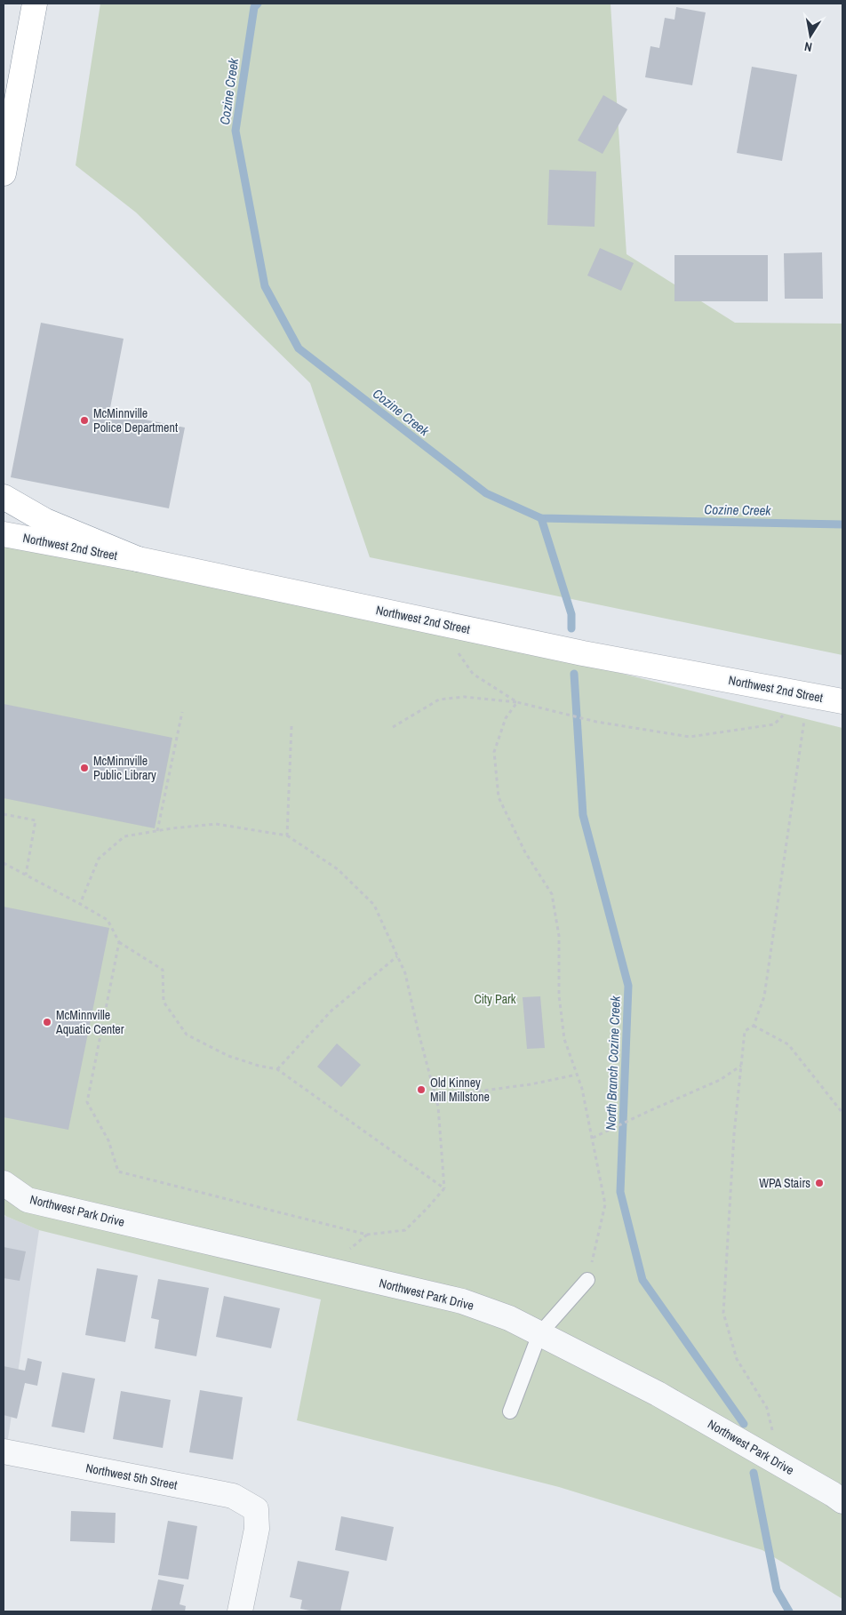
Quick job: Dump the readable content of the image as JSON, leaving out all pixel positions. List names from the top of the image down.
{
  "streets": {
    "main road": ["Northwest 2nd Street"],
    "street": ["Northwest Park Drive", "Northwest 5th Street"]
  },
  "water": ["Cozine Creek", "North Branch Cozine Creek"],
  "parks": ["City Park"],
  "places": [
    "McMinnville Police Department",
    "McMinnville Public Library",
    "McMinnville Aquatic Center",
    "Old Kinney Mill Millstone",
    "WPA Stairs"
  ],
  "north": "bottom"
}
